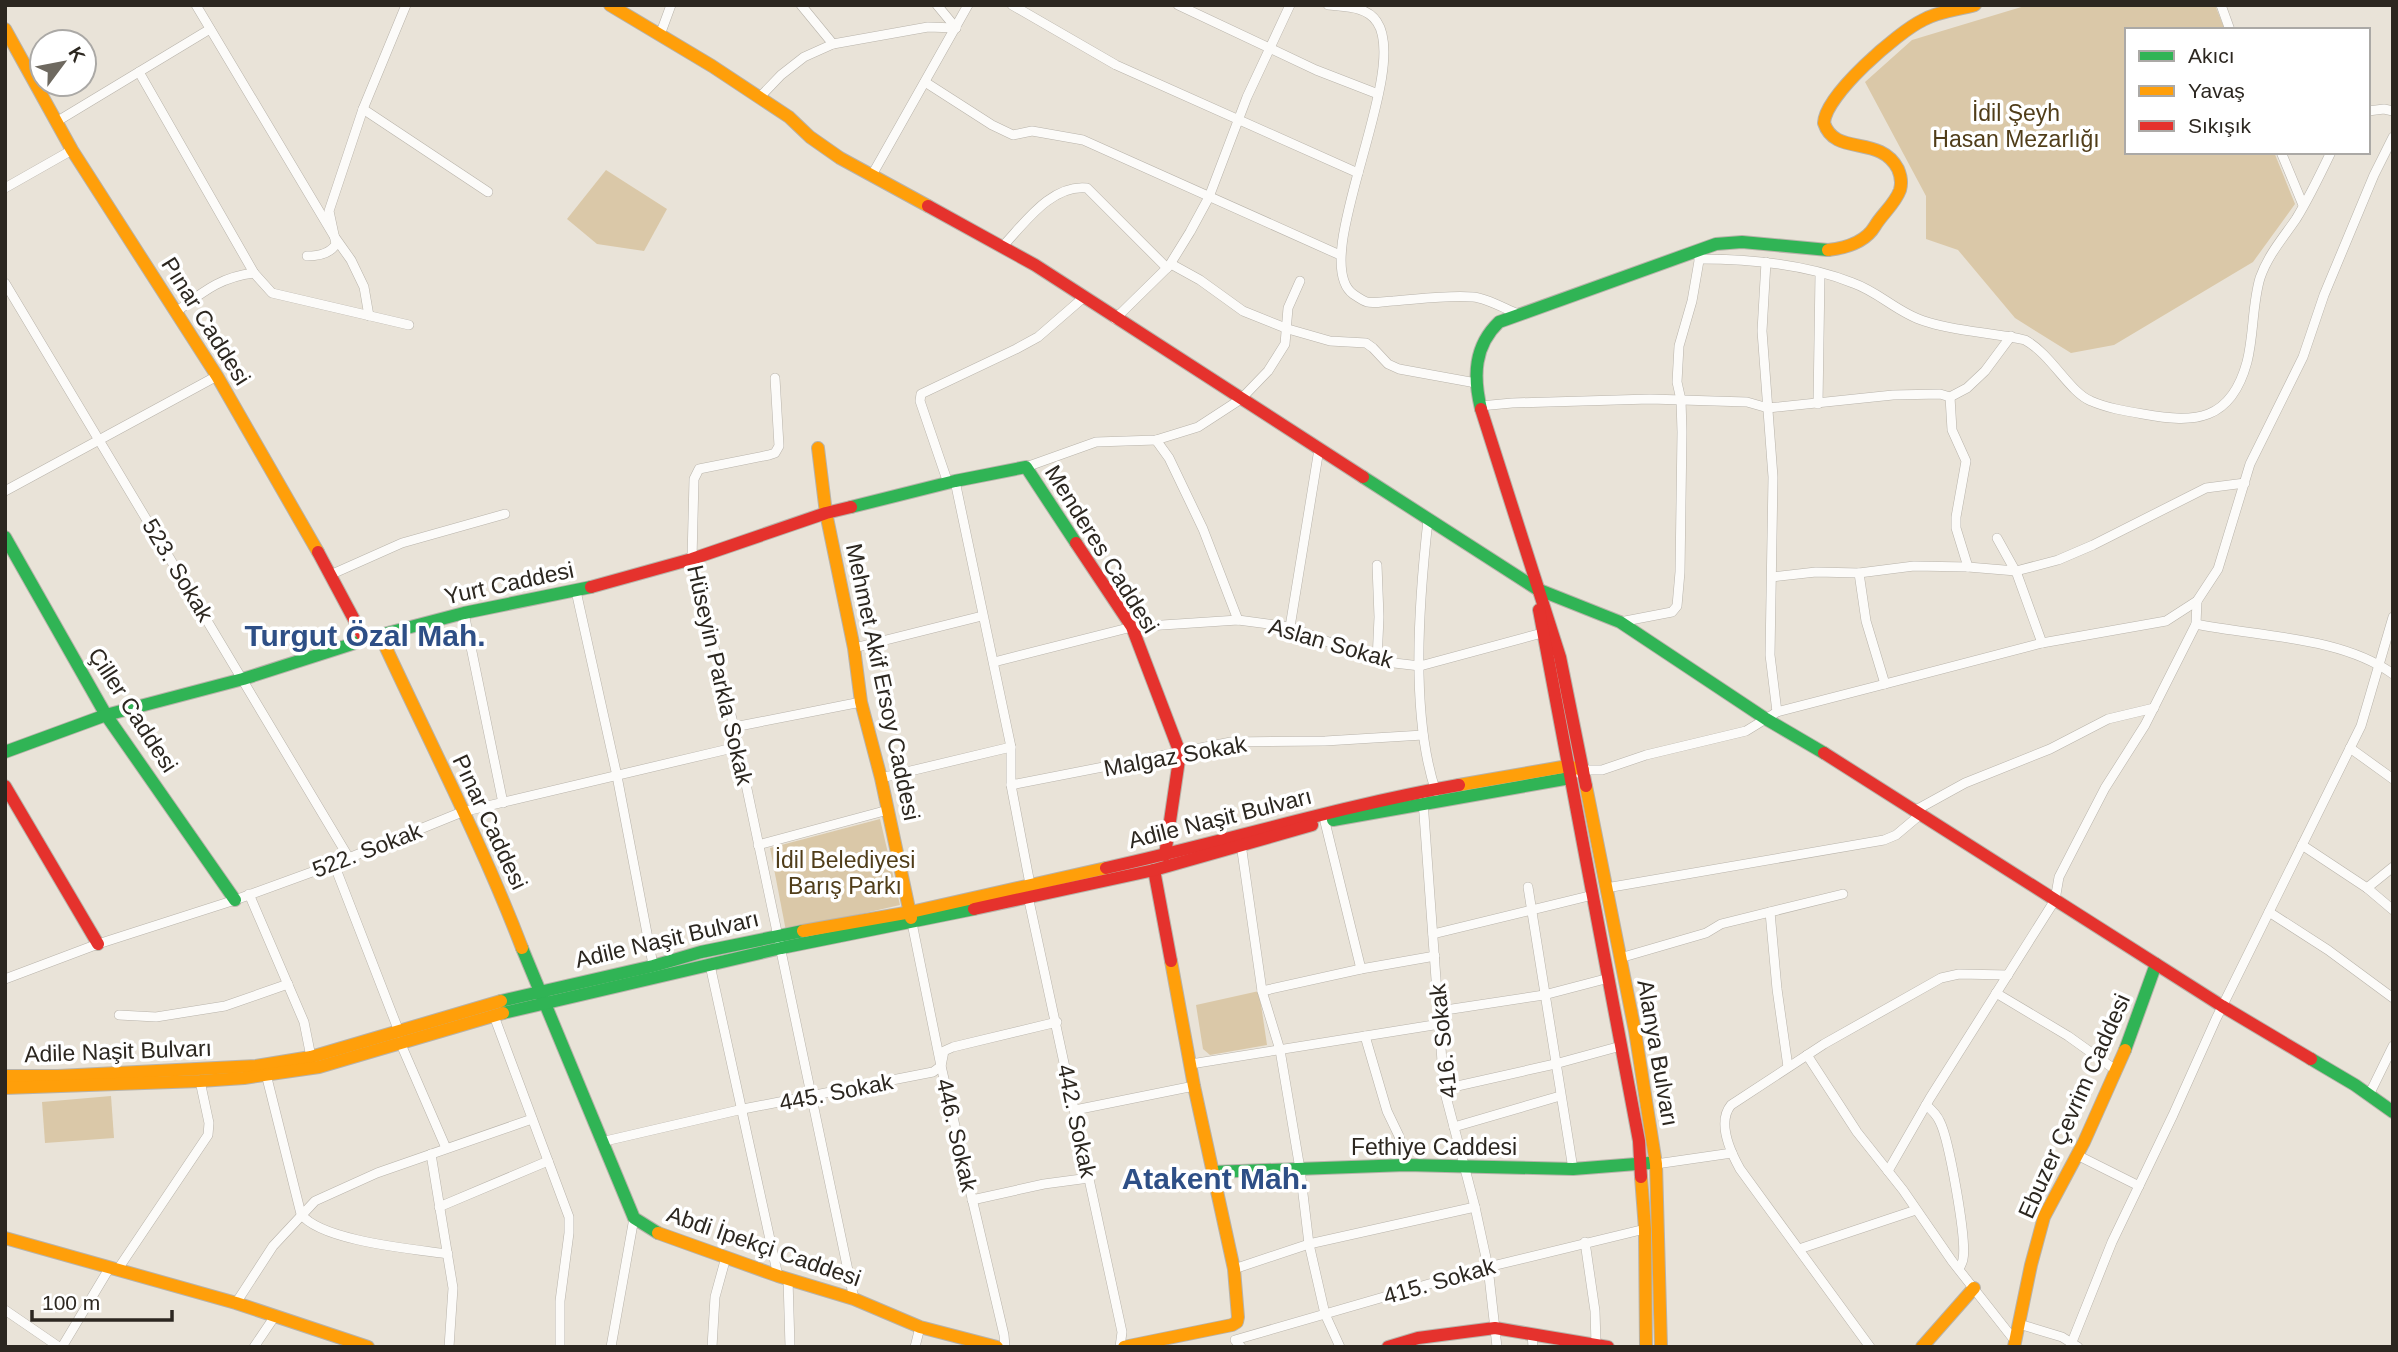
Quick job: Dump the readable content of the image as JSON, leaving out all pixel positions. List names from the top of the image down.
{
  "streets": {
    "street": [
      "Pınar Caddesi",
      "Menderes Caddesi",
      "523. Sokak",
      "Yurt Caddesi",
      "Aslan Sokak",
      "Hüseyin Parkla Sokak",
      "Mehmet Akif Ersoy Caddesi",
      "Çiller Caddesi",
      "Malgaz Sokak",
      "Adile Naşit Bulvarı",
      "522. Sokak",
      "416. Sokak",
      "Alanya Bulvarı",
      "445. Sokak",
      "Ebuzer Çevrim Caddesi",
      "442. Sokak",
      "446. Sokak",
      "Fethiye Caddesi",
      "Abdi İpekçi Caddesi",
      "415. Sokak"
    ]
  },
  "crossings": [
    ["Pınar Caddesi", "Yurt Caddesi"],
    ["Pınar Caddesi", "Adile Naşit Bulvarı"],
    ["Pınar Caddesi", "522. Sokak"],
    ["Pınar Caddesi", "Abdi İpekçi Caddesi"],
    ["Menderes Caddesi", "Yurt Caddesi"],
    ["Menderes Caddesi", "Aslan Sokak"],
    ["Menderes Caddesi", "Malgaz Sokak"],
    ["Menderes Caddesi", "Adile Naşit Bulvarı"],
    ["523. Sokak", "Yurt Caddesi"],
    ["523. Sokak", "522. Sokak"],
    ["Yurt Caddesi", "Hüseyin Parkla Sokak"],
    ["Yurt Caddesi", "Mehmet Akif Ersoy Caddesi"],
    ["Yurt Caddesi", "Çiller Caddesi"],
    ["Yurt Caddesi", "442. Sokak"],
    ["Aslan Sokak", "416. Sokak"],
    ["Aslan Sokak", "Alanya Bulvarı"],
    ["Aslan Sokak", "442. Sokak"],
    ["Hüseyin Parkla Sokak", "Adile Naşit Bulvarı"],
    ["Hüseyin Parkla Sokak", "522. Sokak"],
    ["Hüseyin Parkla Sokak", "445. Sokak"],
    ["Hüseyin Parkla Sokak", "Abdi İpekçi Caddesi"],
    ["Mehmet Akif Ersoy Caddesi", "Adile Naşit Bulvarı"],
    ["Mehmet Akif Ersoy Caddesi", "446. Sokak"],
    ["Çiller Caddesi", "522. Sokak"],
    ["Malgaz Sokak", "416. Sokak"],
    ["Malgaz Sokak", "442. Sokak"],
    ["Adile Naşit Bulvarı", "416. Sokak"],
    ["Adile Naşit Bulvarı", "Alanya Bulvarı"],
    ["Adile Naşit Bulvarı", "442. Sokak"],
    ["Adile Naşit Bulvarı", "446. Sokak"],
    ["Adile Naşit Bulvarı", "Abdi İpekçi Caddesi"],
    ["416. Sokak", "Fethiye Caddesi"],
    ["416. Sokak", "415. Sokak"],
    ["Alanya Bulvarı", "Fethiye Caddesi"],
    ["Alanya Bulvarı", "415. Sokak"],
    ["445. Sokak", "442. Sokak"],
    ["445. Sokak", "446. Sokak"],
    ["445. Sokak", "Abdi İpekçi Caddesi"]
  ],
  "districts": ["Turgut Özal Mah.", "Atakent Mah."],
  "parks": ["İdil Şeyh Hasan Mezarlığı", "İdil Belediyesi Barış Parkı"],
  "legend": ["Akıcı", "Yavaş", "Sıkışık"],
  "scale_bar": "100 m",
  "north": "top right"
}
